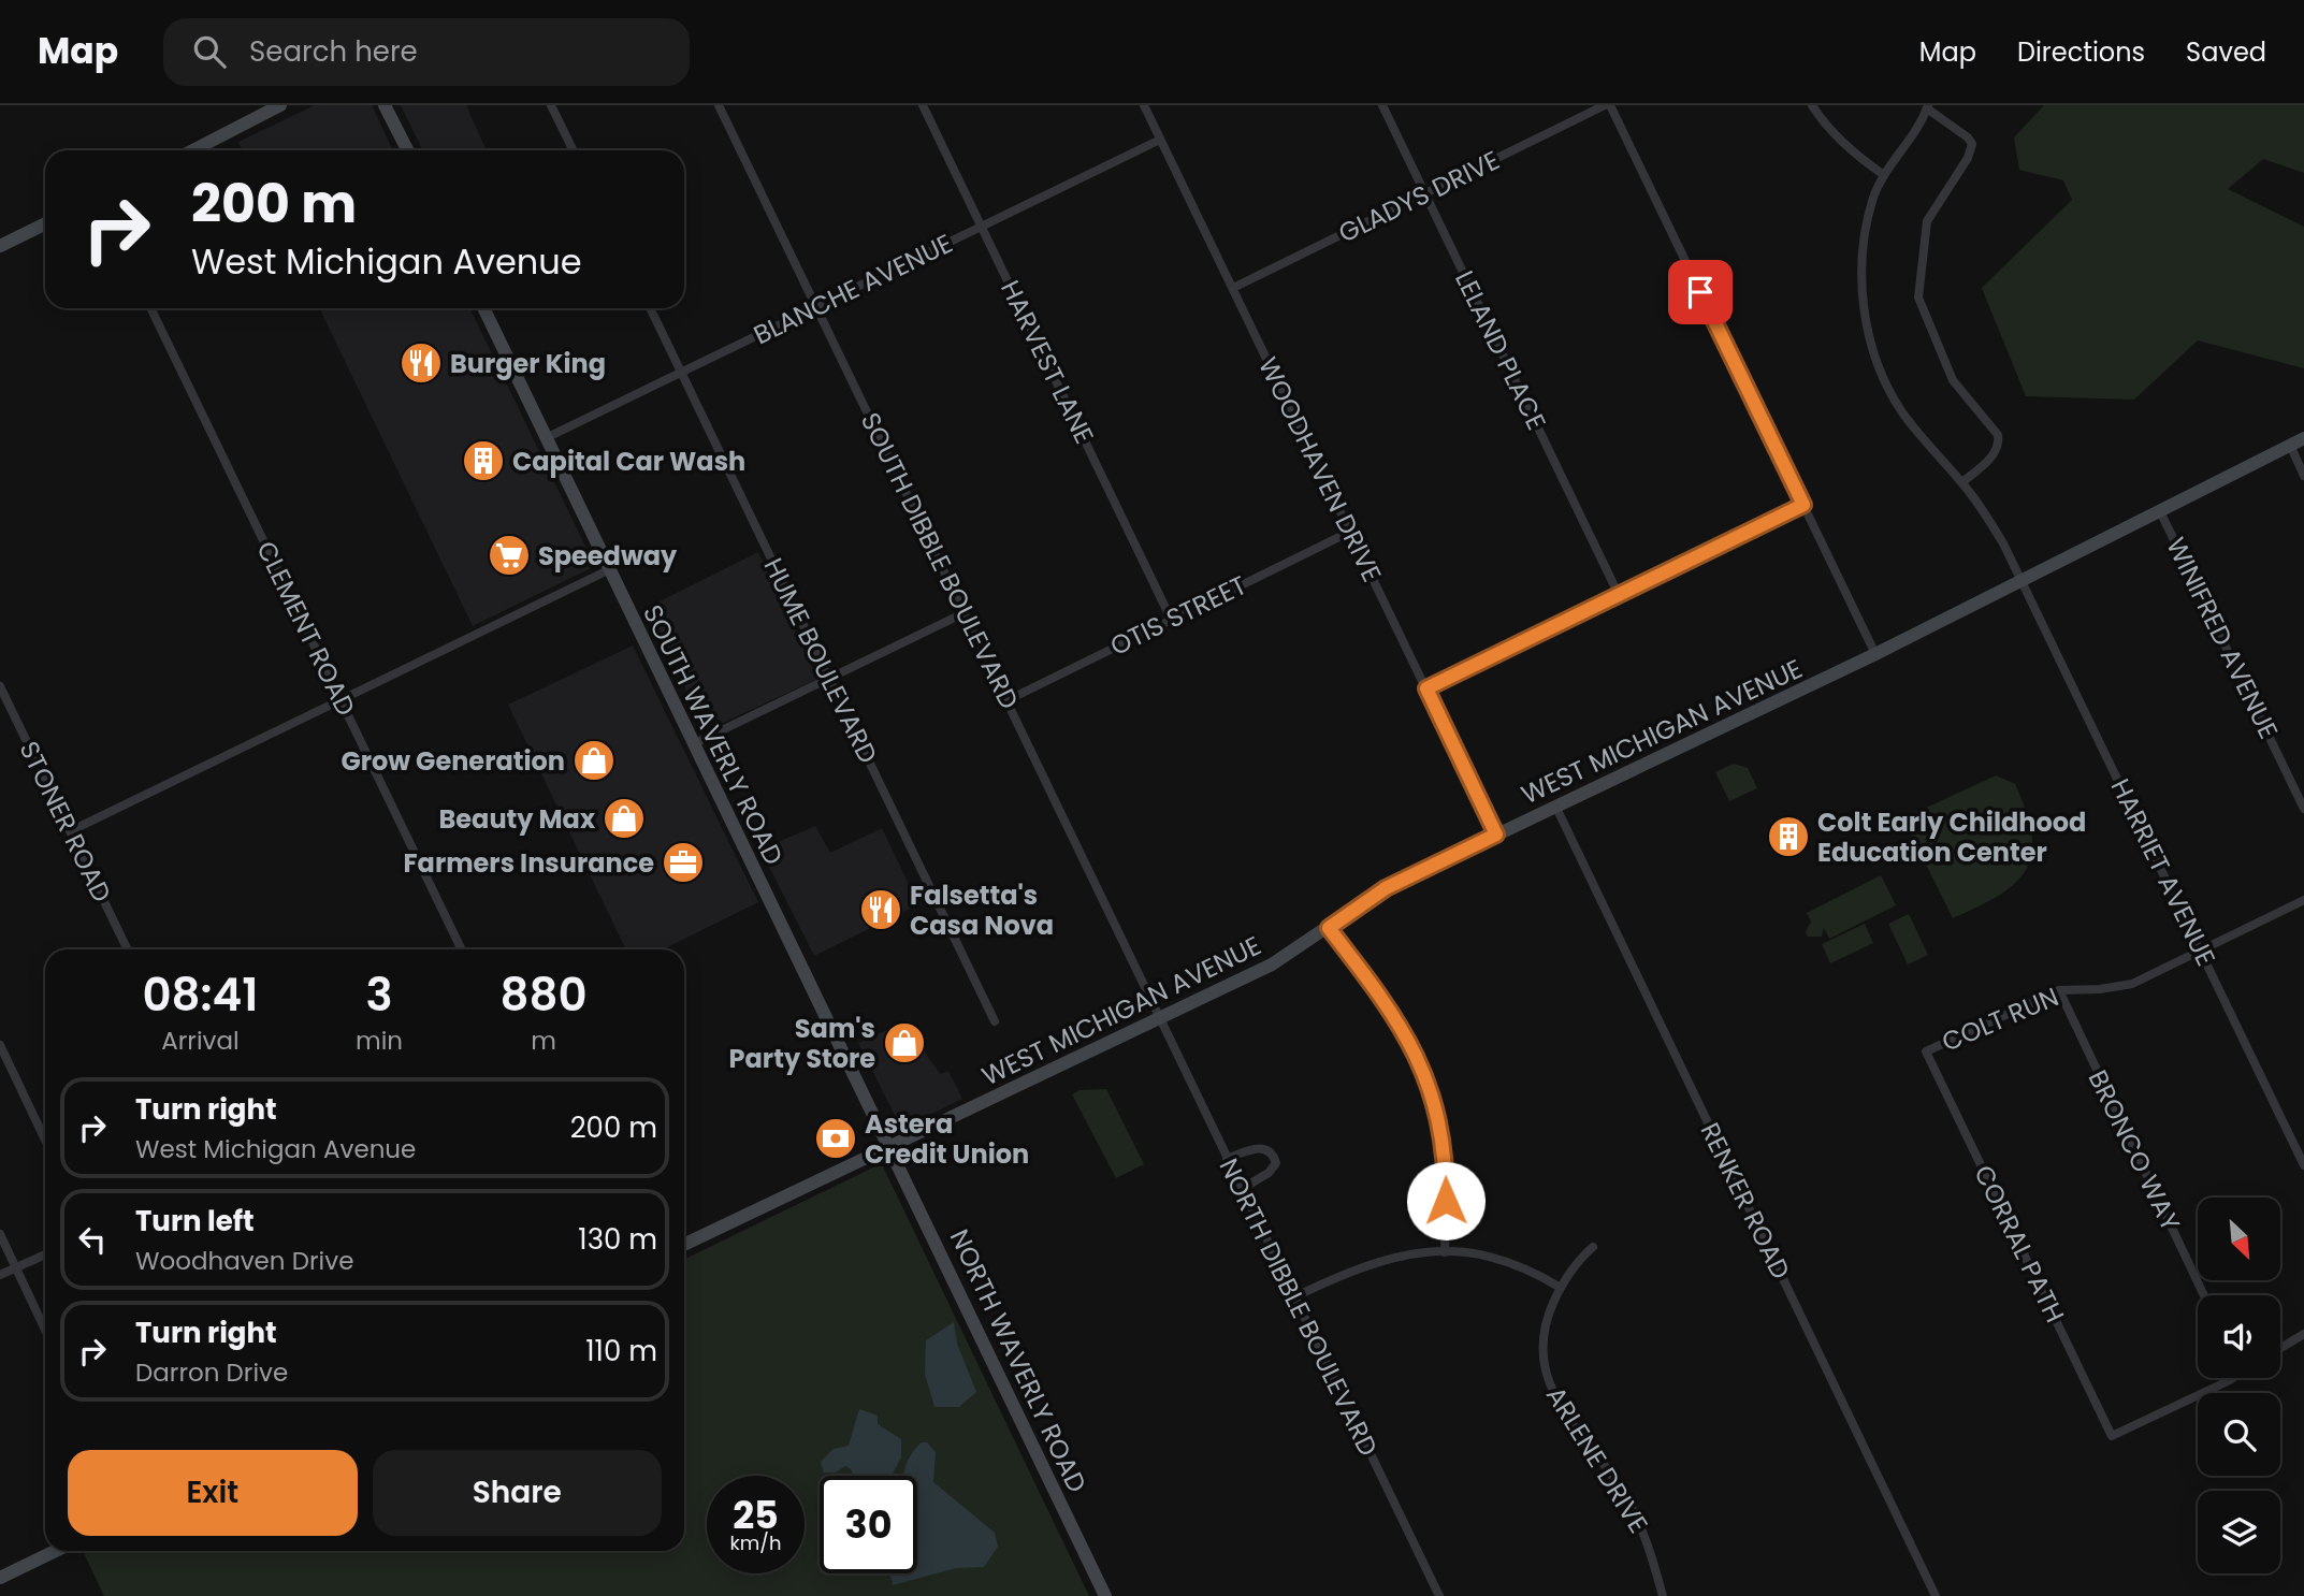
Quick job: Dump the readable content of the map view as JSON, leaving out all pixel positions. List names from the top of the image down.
{
  "streets": {
    "street": [
      "GLADYS DRIVE",
      "BLANCHE AVENUE",
      "LELAND PLACE",
      "HARVEST LANE",
      "WOODHAVEN DRIVE",
      "SOUTH DIBBLE BOULEVARD",
      "OTIS STREET",
      "CLEMENT ROAD",
      "WINIFRED AVENUE",
      "HUME BOULEVARD",
      "WEST MICHIGAN AVENUE",
      "SOUTH WAVERLY ROAD",
      "STONER ROAD",
      "HARRIET AVENUE",
      "COLT RUN",
      "BRONCO WAY",
      "RENKER ROAD",
      "CORRAL PATH",
      "NORTH DIBBLE BOULEVARD",
      "NORTH WAVERLY ROAD",
      "ARLENE DRIVE"
    ]
  },
  "crossings": [
    ["GLADYS DRIVE", "LELAND PLACE"],
    ["GLADYS DRIVE", "WOODHAVEN DRIVE"],
    ["BLANCHE AVENUE", "HARVEST LANE"],
    ["BLANCHE AVENUE", "WOODHAVEN DRIVE"],
    ["BLANCHE AVENUE", "SOUTH DIBBLE BOULEVARD"],
    ["BLANCHE AVENUE", "HUME BOULEVARD"],
    ["BLANCHE AVENUE", "SOUTH WAVERLY ROAD"],
    ["HARVEST LANE", "OTIS STREET"],
    ["WOODHAVEN DRIVE", "OTIS STREET"],
    ["WOODHAVEN DRIVE", "WEST MICHIGAN AVENUE"],
    ["SOUTH DIBBLE BOULEVARD", "OTIS STREET"],
    ["SOUTH DIBBLE BOULEVARD", "WEST MICHIGAN AVENUE"],
    ["SOUTH DIBBLE BOULEVARD", "NORTH DIBBLE BOULEVARD"],
    ["WINIFRED AVENUE", "WEST MICHIGAN AVENUE"],
    ["WEST MICHIGAN AVENUE", "SOUTH WAVERLY ROAD"],
    ["WEST MICHIGAN AVENUE", "HARRIET AVENUE"],
    ["WEST MICHIGAN AVENUE", "RENKER ROAD"],
    ["WEST MICHIGAN AVENUE", "NORTH DIBBLE BOULEVARD"],
    ["WEST MICHIGAN AVENUE", "NORTH WAVERLY ROAD"],
    ["SOUTH WAVERLY ROAD", "NORTH WAVERLY ROAD"],
    ["HARRIET AVENUE", "COLT RUN"],
    ["COLT RUN", "BRONCO WAY"],
    ["COLT RUN", "CORRAL PATH"]
  ],
  "places": {
    "restaurant": ["Burger King", "Falsetta's Casa Nova"],
    "building": ["Capital Car Wash", "Colt Early Childhood Education Center"],
    "supermarket": ["Speedway"],
    "shop": ["Grow Generation", "Beauty Max", "Sam's Party Store"],
    "office": ["Farmers Insurance"],
    "bank": ["Astera Credit Union"]
  },
  "north": "bottom right",
  "page": {
    "header": "Map",
    "search": "Search here",
    "nav": ["Map", "Directions", "Saved"],
    "turn": ["200 m", "West Michigan Avenue"],
    "eta": [
      "08:41",
      "Arrival",
      "3",
      "min",
      "880",
      "m"
    ],
    "list": [
      {
        "name": "Turn right",
        "note": "West Michigan Avenue",
        "value": "200 m"
      },
      {
        "name": "Turn left",
        "note": "Woodhaven Drive",
        "value": "130 m"
      },
      {
        "name": "Turn right",
        "note": "Darron Drive",
        "value": "110 m"
      }
    ],
    "buttons": ["Exit", "Share"],
    "speed": "25 km/h",
    "limit": "30"
  }
}
